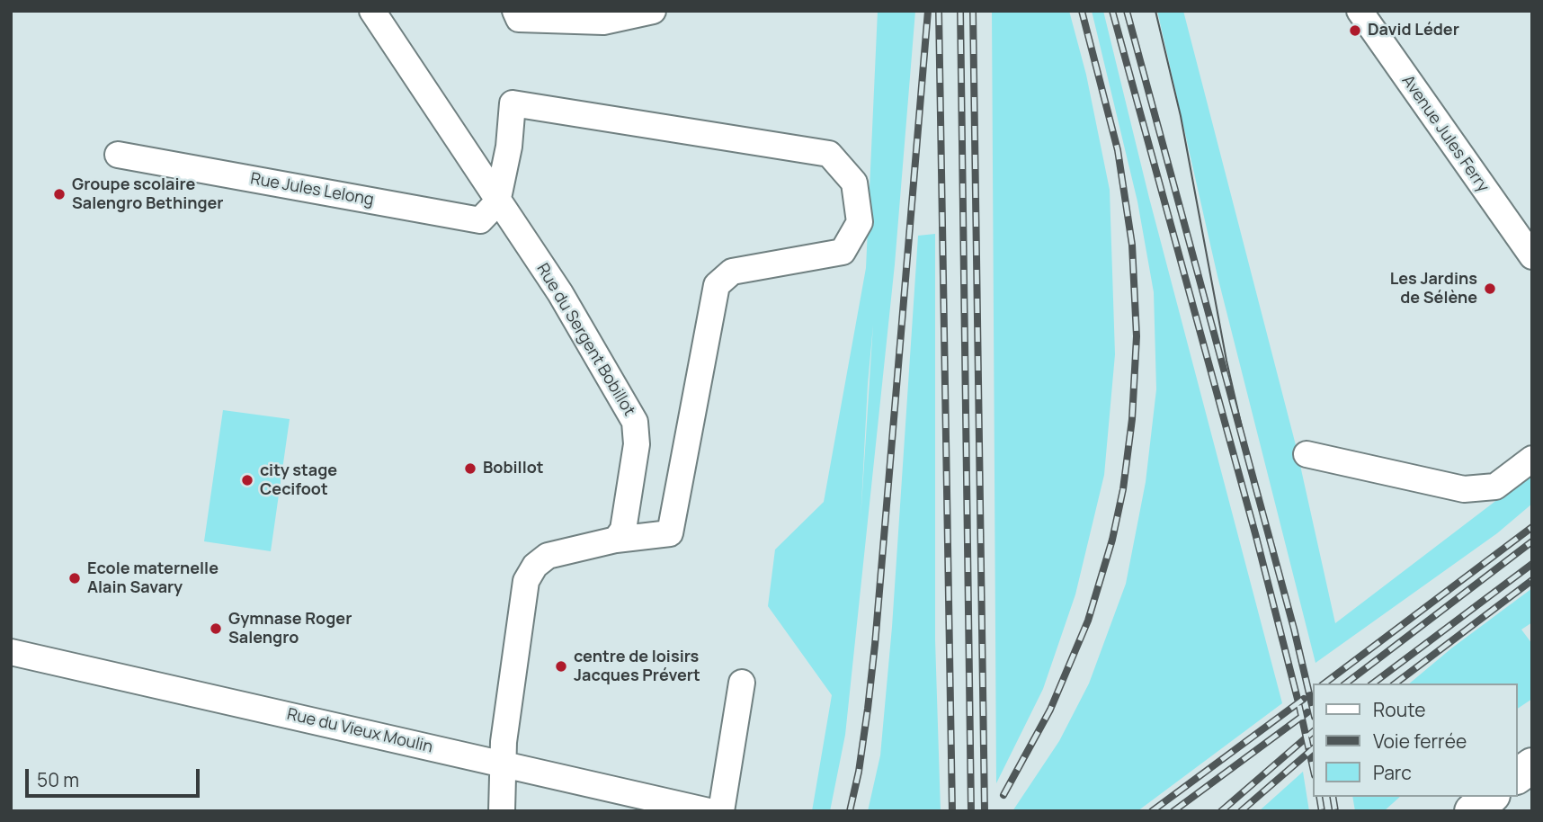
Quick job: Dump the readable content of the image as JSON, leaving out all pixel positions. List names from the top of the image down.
{
  "streets": {
    "street": [
      "Avenue Jules Ferry",
      "Rue Jules Lelong",
      "Rue du Sergent Bobillot",
      "Rue du Vieux Moulin"
    ]
  },
  "crossings": [
    ["Rue Jules Lelong", "Rue du Sergent Bobillot"]
  ],
  "places": [
    "David Léder",
    "Groupe scolaire Salengro Bethinger",
    "Les Jardins de Sélène",
    "Bobillot",
    "city stage Cecifoot",
    "Ecole maternelle Alain Savary",
    "Gymnase Roger Salengro",
    "centre de loisirs Jacques Prévert"
  ],
  "legend": ["Route", "Voie ferrée", "Parc"],
  "scale_bar": "50 m"
}
